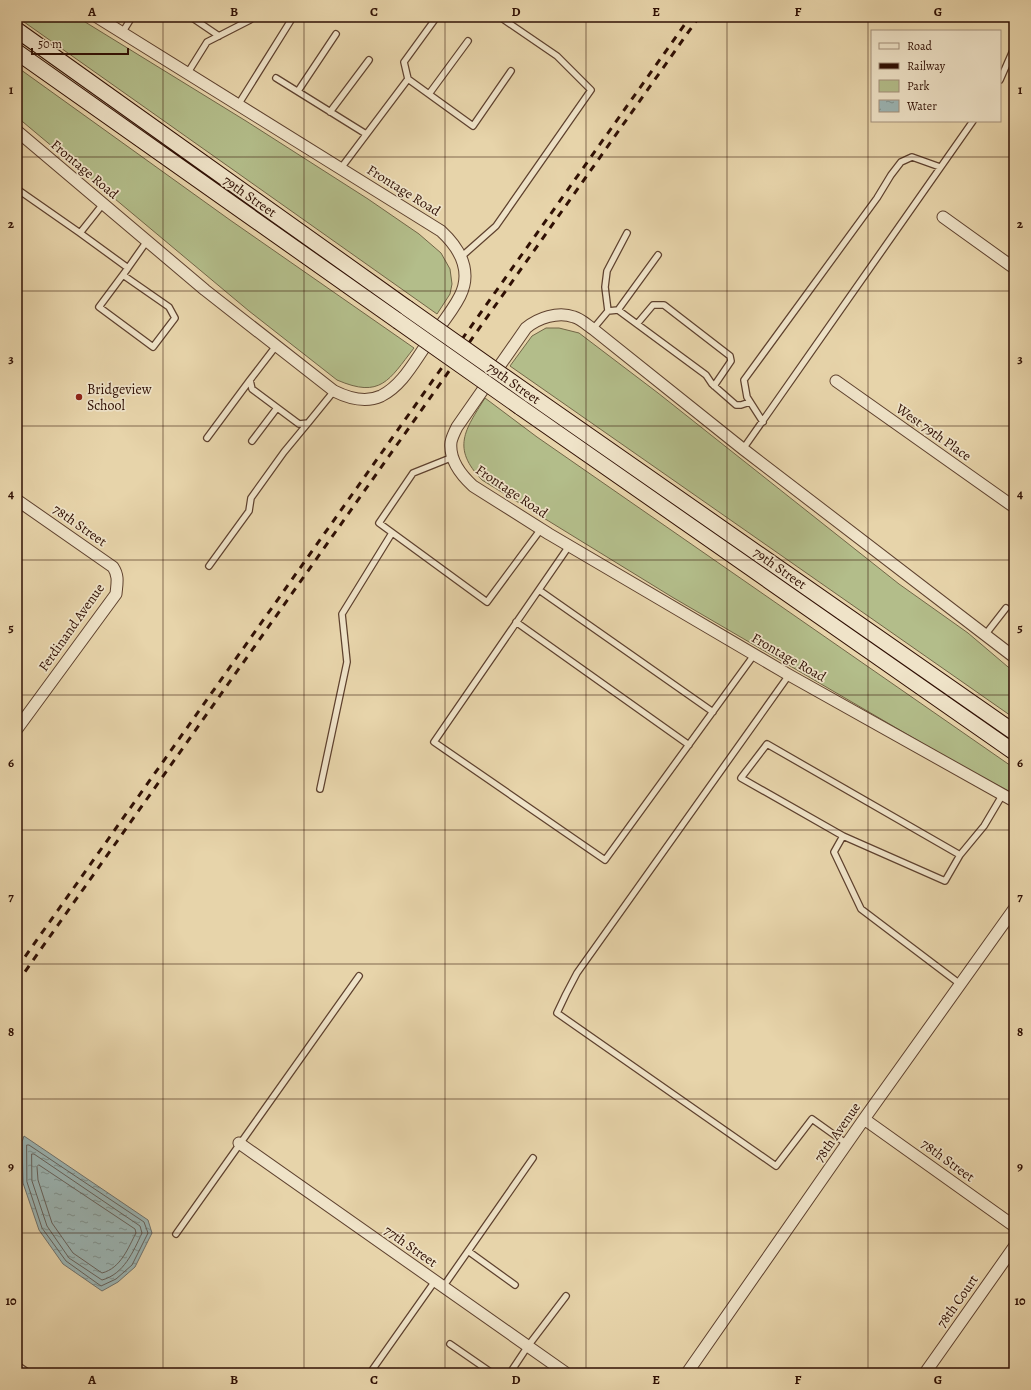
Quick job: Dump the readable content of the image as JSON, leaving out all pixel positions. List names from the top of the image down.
{
  "streets": {
    "main road": ["79th Street"],
    "street": [
      "Frontage Road",
      "West 79th Place",
      "78th Street",
      "Ferdinand Avenue",
      "78th Avenue",
      "77th Street",
      "78th Court"
    ]
  },
  "crossings": [
    ["78th Street", "Ferdinand Avenue"],
    ["78th Street", "78th Avenue"]
  ],
  "places": ["Bridgeview School"],
  "legend": [
    "Road",
    "Railway",
    "Park",
    "Water"
  ],
  "scale_bar": "50 m",
  "grid": {
    "columns": [
      "A",
      "B",
      "C",
      "D",
      "E",
      "F",
      "G"
    ],
    "rows": [
      "1",
      "2",
      "3",
      "4",
      "5",
      "6",
      "7",
      "8",
      "9",
      "10"
    ]
  }
}
